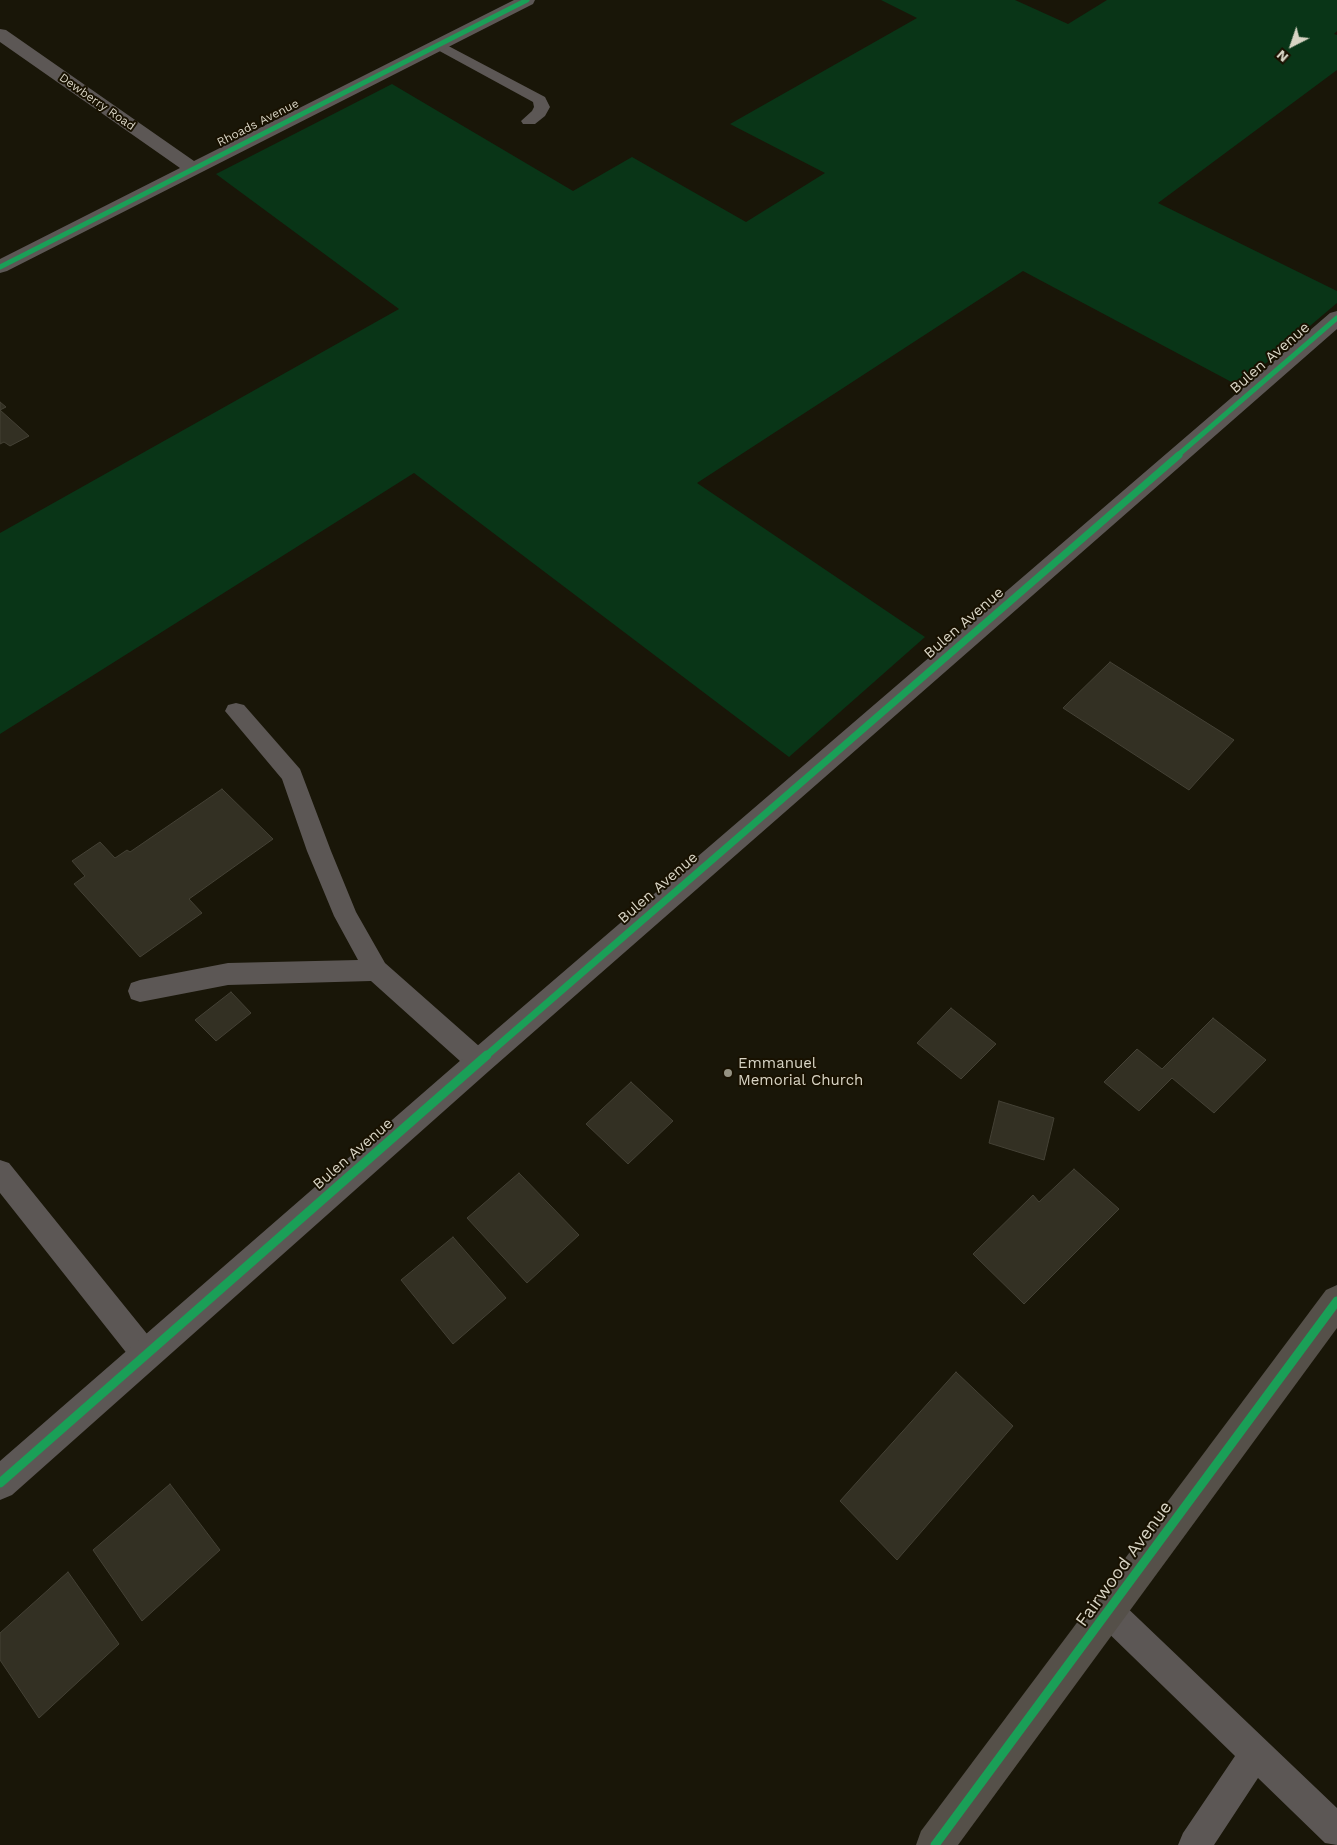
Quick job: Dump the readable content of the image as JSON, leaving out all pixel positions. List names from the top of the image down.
{
  "streets": {
    "street": [
      "Dewberry Road",
      "Rhoads Avenue",
      "Bulen Avenue",
      "Fairwood Avenue"
    ]
  },
  "crossings": [
    ["Dewberry Road", "Rhoads Avenue"]
  ],
  "places": ["Emmanuel Memorial Church"],
  "north": "bottom left"
}
